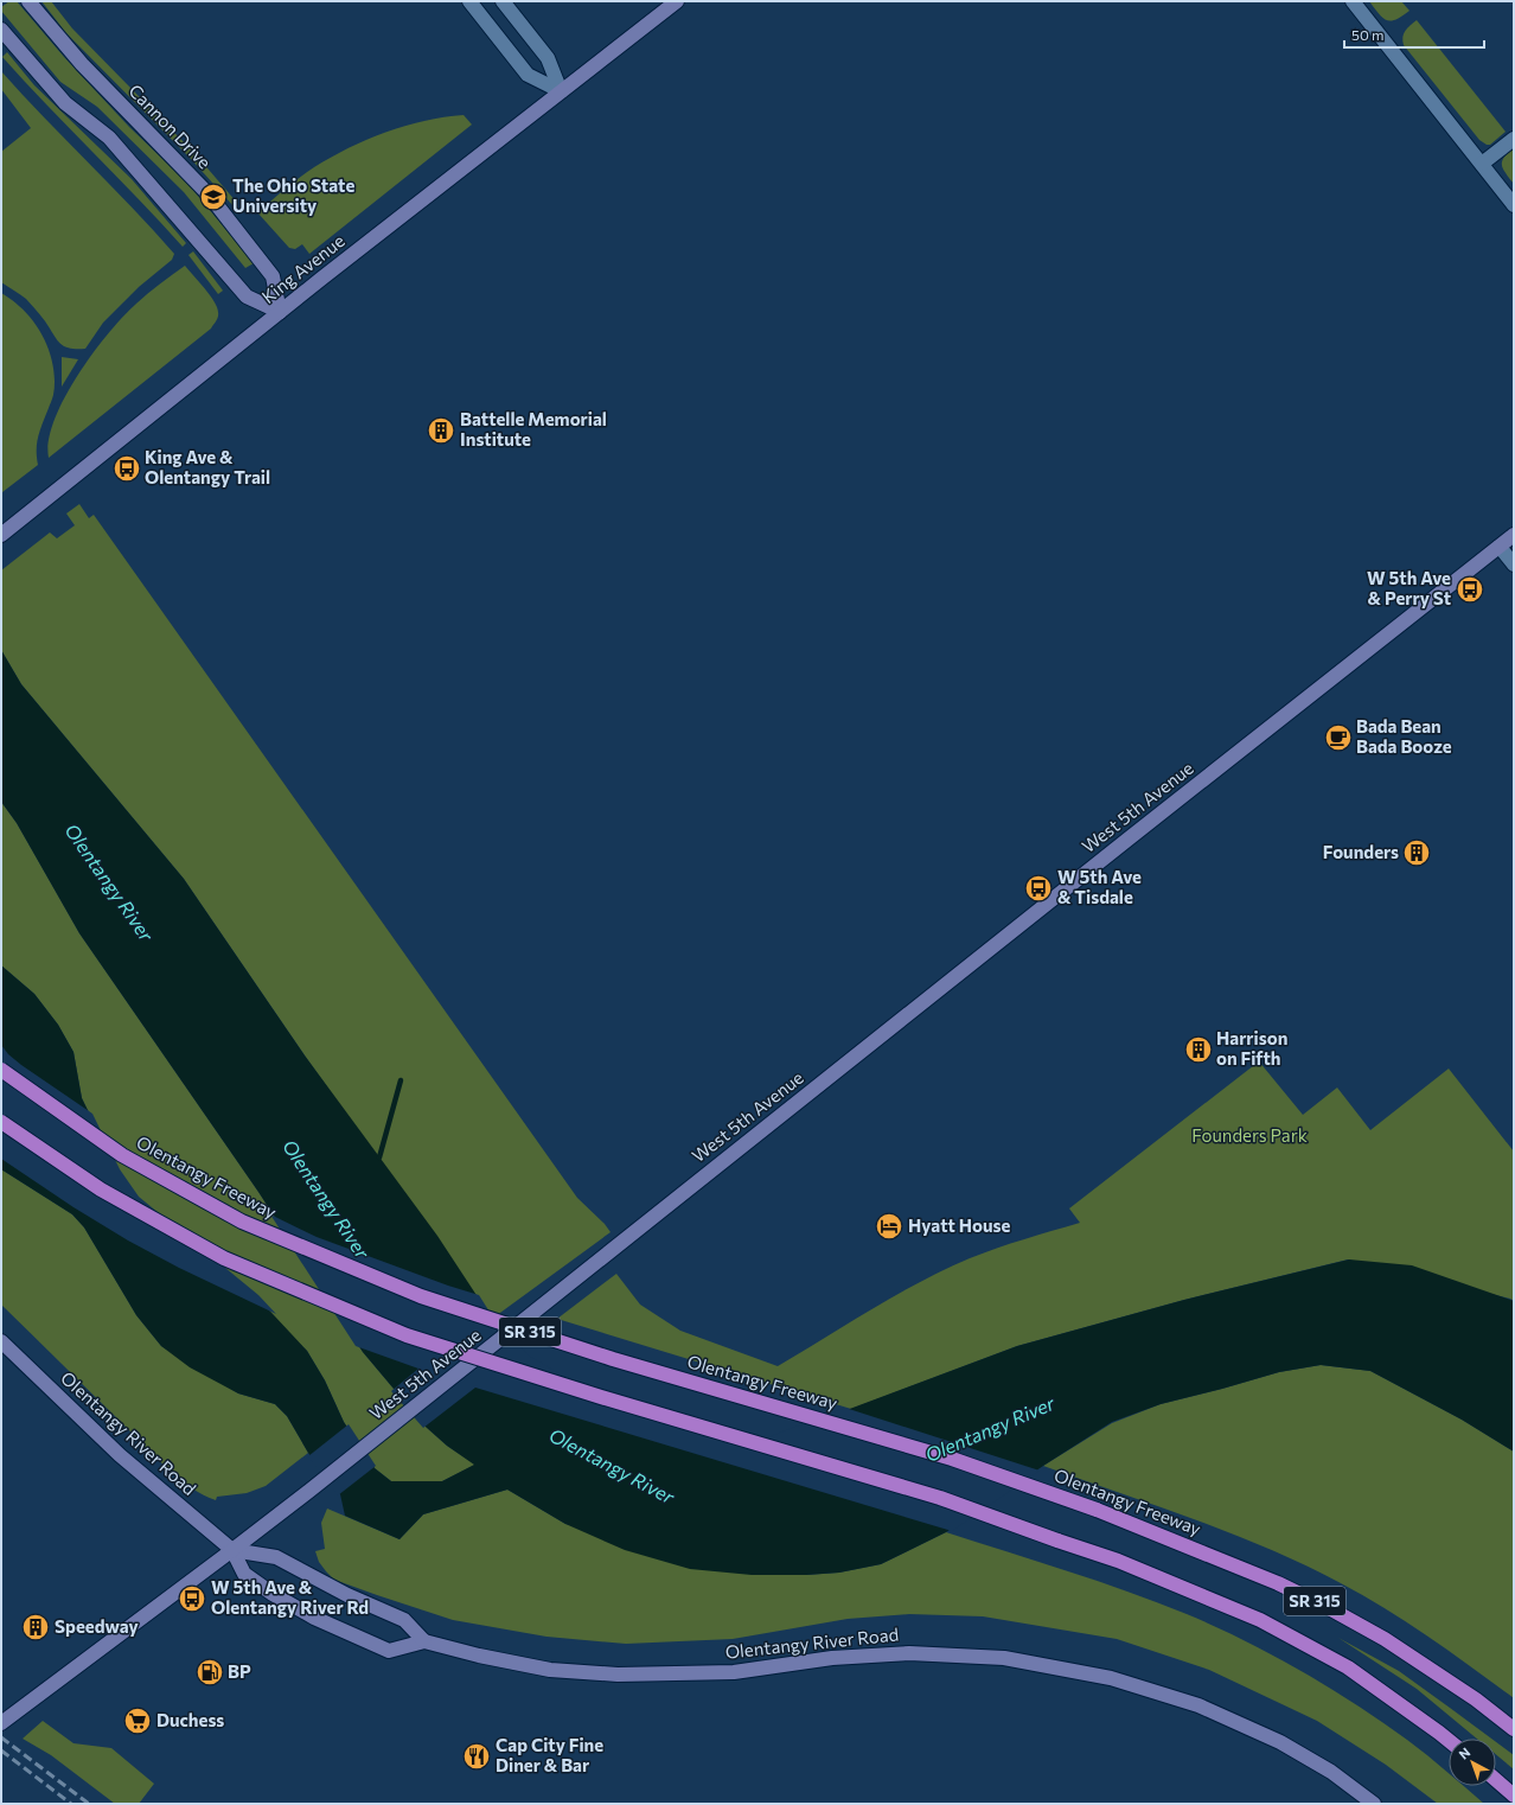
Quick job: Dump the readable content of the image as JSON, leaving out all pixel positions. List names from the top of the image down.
{
  "streets": {
    "highway": ["Olentangy Freeway", "SR 315"],
    "main road": [
      "Cannon Drive",
      "King Avenue",
      "West 5th Avenue",
      "Olentangy River Road"
    ]
  },
  "crossings": [
    ["Cannon Drive", "King Avenue"],
    ["West 5th Avenue", "Olentangy River Road"]
  ],
  "water": ["Olentangy River"],
  "parks": ["Founders Park"],
  "places": {
    "school or university": ["The Ohio State University"],
    "building": [
      "Battelle Memorial Institute",
      "Founders",
      "Harrison on Fifth",
      "Speedway"
    ],
    "bus stop": [
      "King Ave & Olentangy Trail",
      "W 5th Ave & Perry St",
      "W 5th Ave & Tisdale",
      "W 5th Ave & Olentangy River Rd"
    ],
    "cafe": ["Bada Bean Bada Booze"],
    "hotel": ["Hyatt House"],
    "fuel station": ["BP"],
    "supermarket": ["Duchess"],
    "restaurant": ["Cap City Fine Diner & Bar"]
  },
  "scale_bar": "50 m",
  "north": "top left"
}
